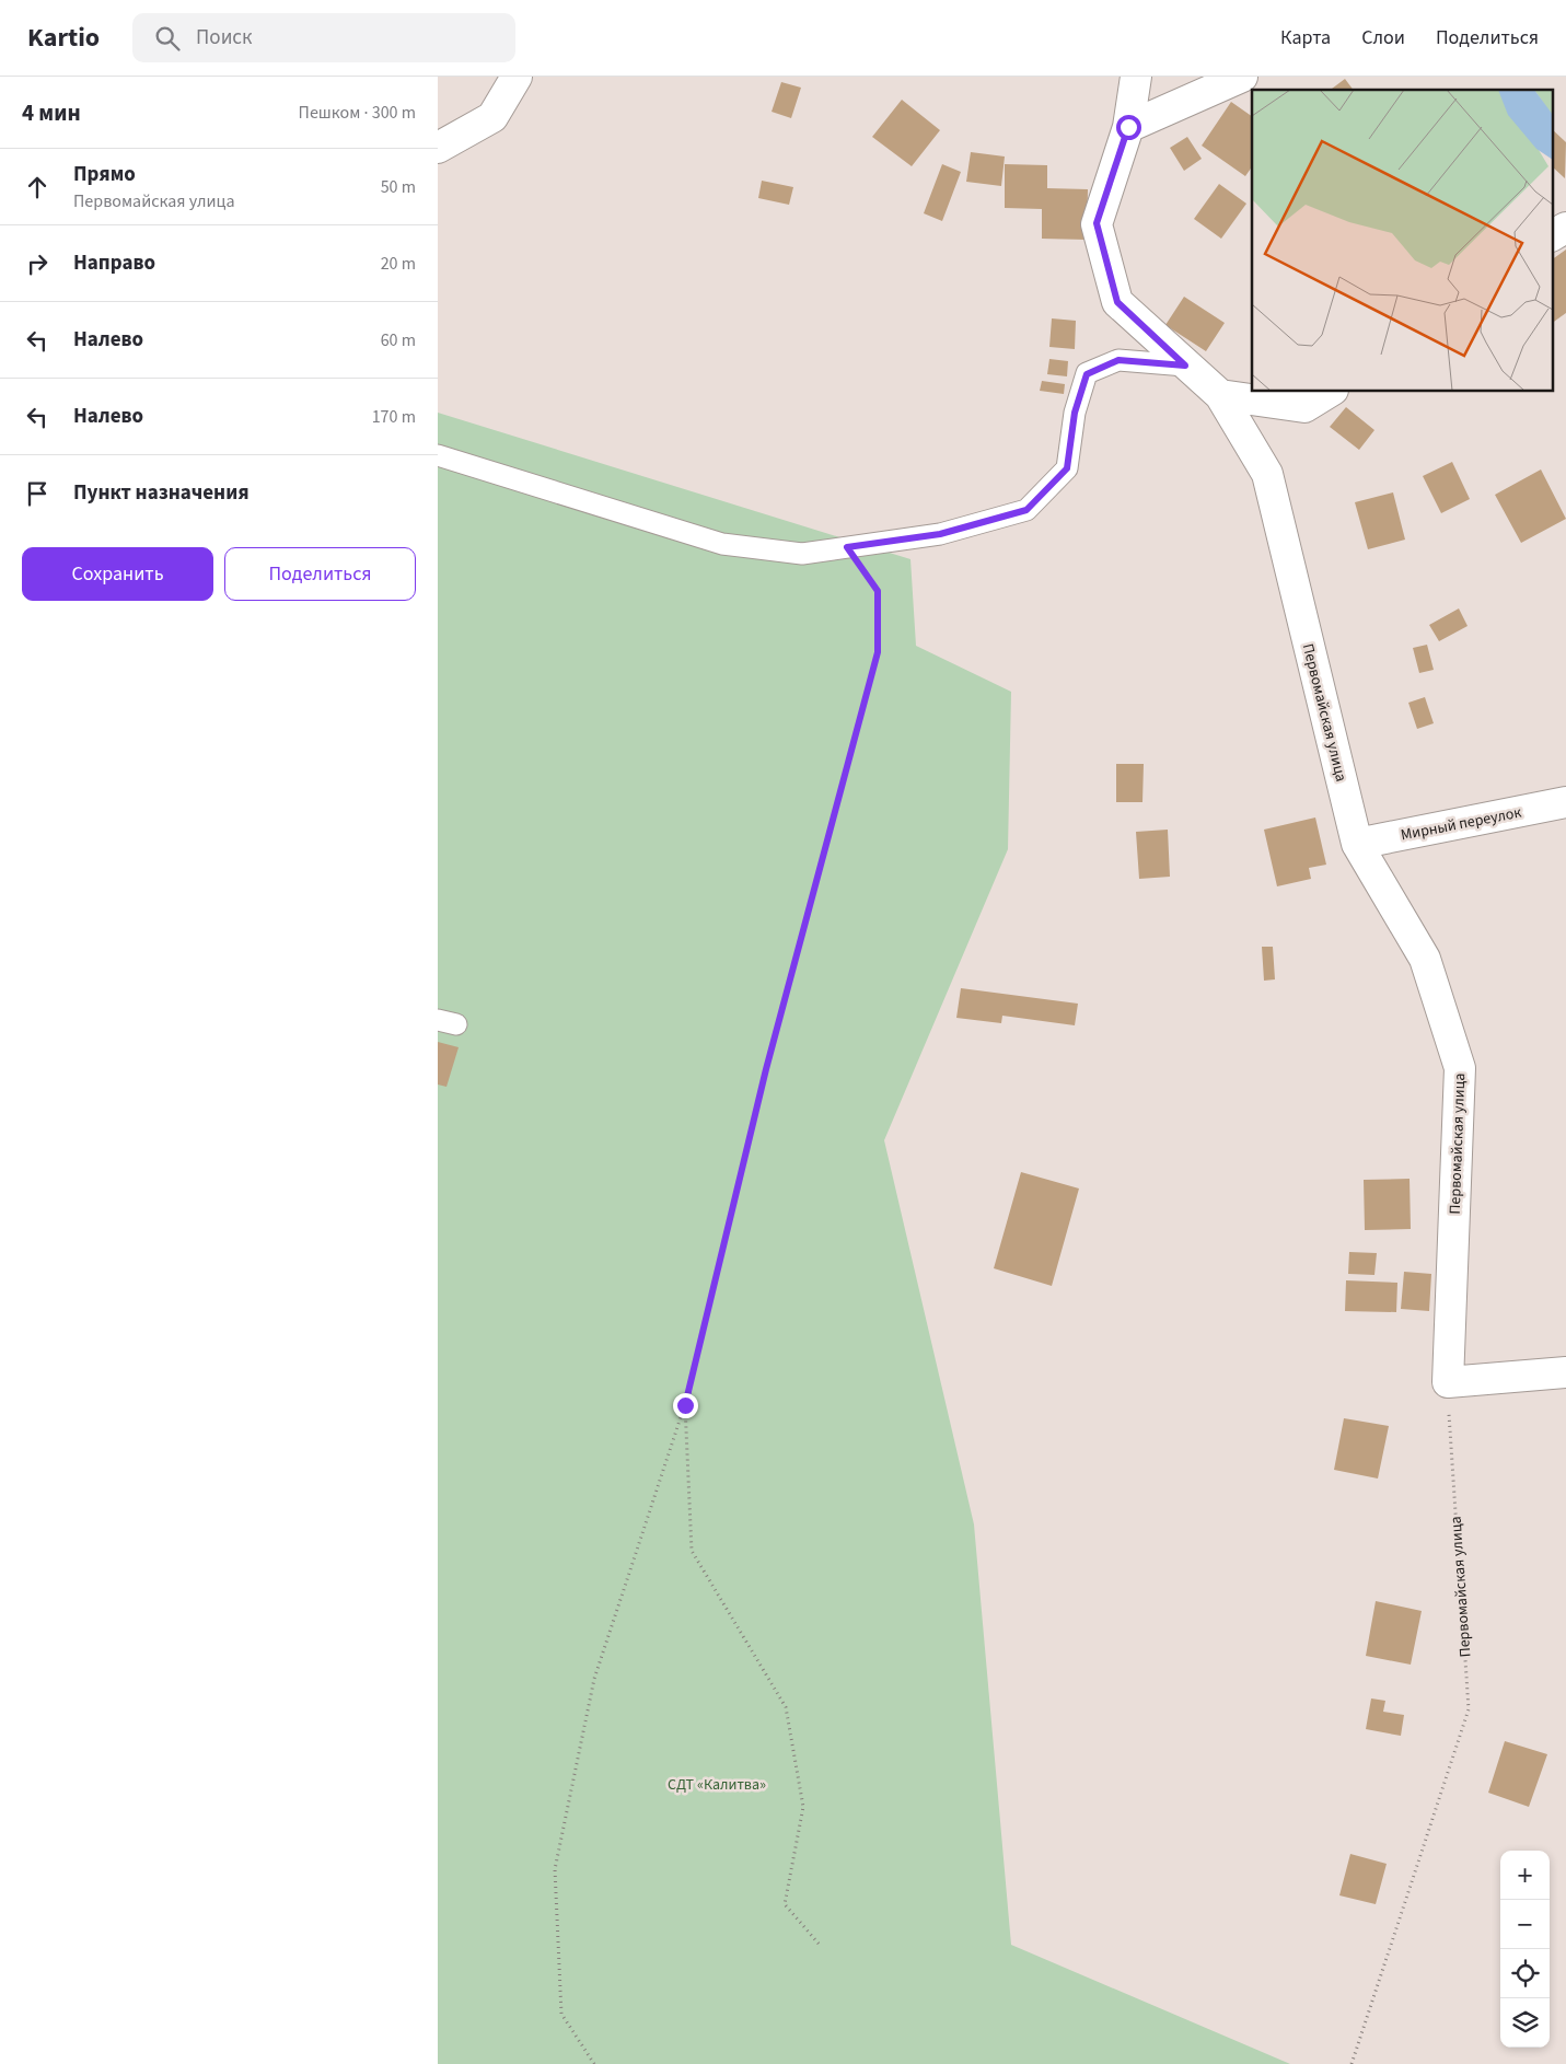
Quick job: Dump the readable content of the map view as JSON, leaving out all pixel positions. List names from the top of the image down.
{
  "streets": {
    "street": ["Первомайская улица", "Мирный переулок"]
  },
  "crossings": [
    ["Первомайская улица", "Мирный переулок"]
  ],
  "parks": ["СДТ «Калитва»"],
  "page": {
    "header": "Kartio",
    "search": "Поиск",
    "nav": ["Карта", "Слои", "Поделиться"],
    "heading": ["4 мин", "Пешком · 300 m"],
    "list": [
      ["Прямо", "Первомайская улица", "50 m"],
      ["Направо", "20 m"],
      ["Налево", "60 m"],
      ["Налево", "170 m"],
      "Пункт назначения"
    ],
    "buttons": ["Сохранить", "Поделиться"],
    "map_buttons": ["+", "−"]
  }
}
